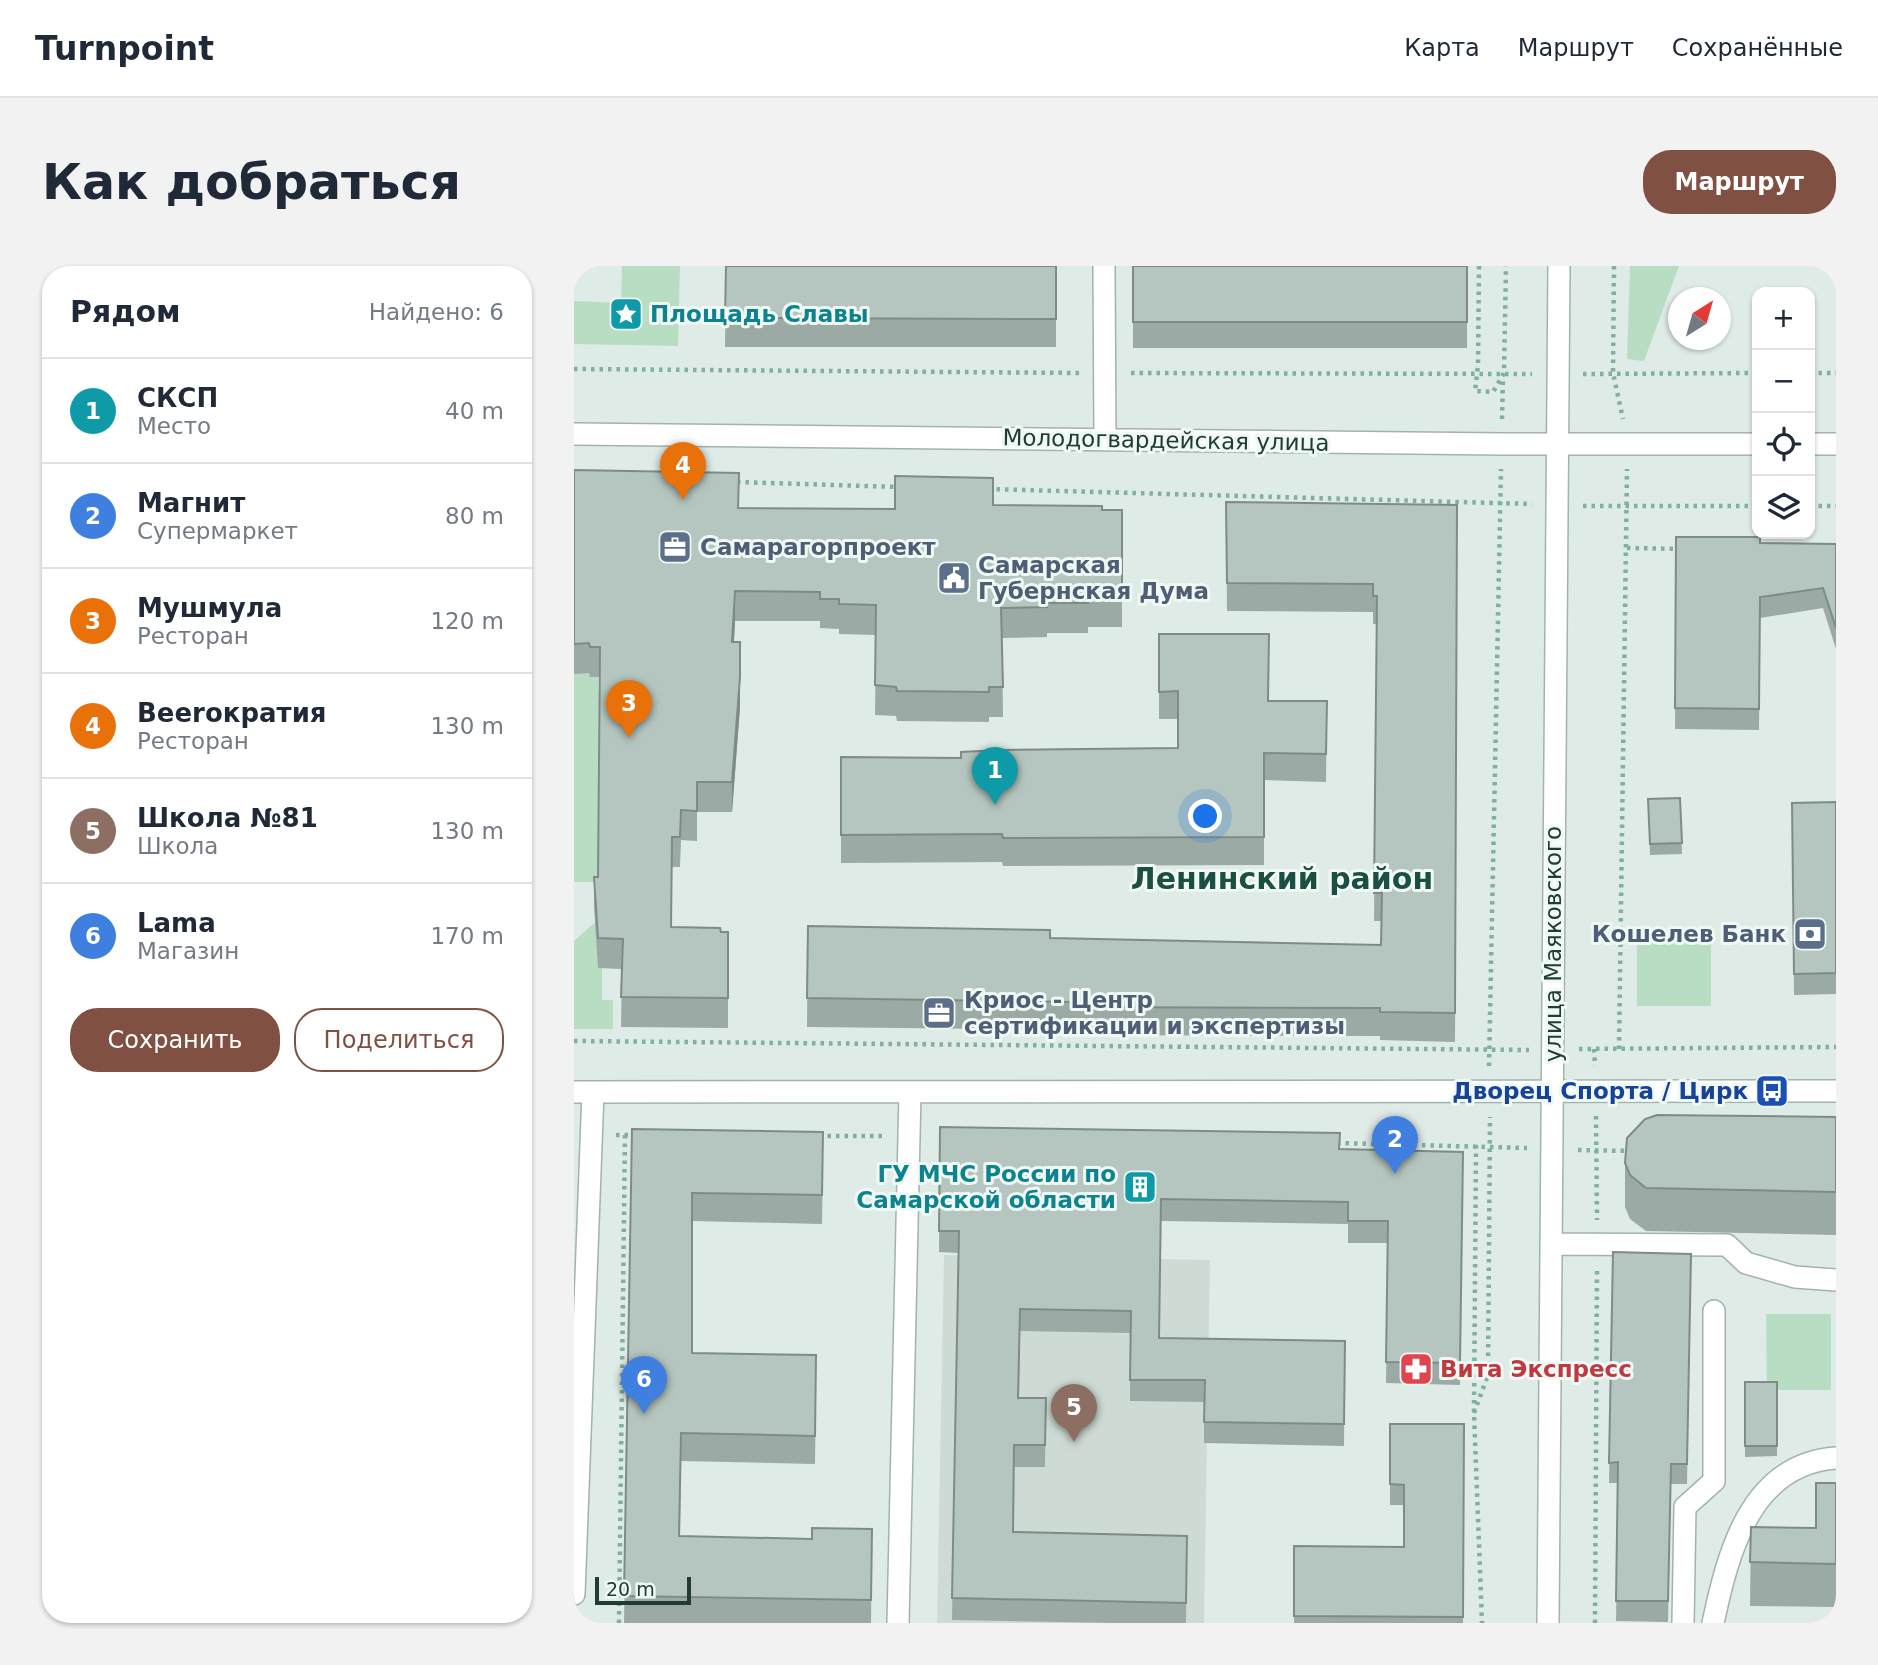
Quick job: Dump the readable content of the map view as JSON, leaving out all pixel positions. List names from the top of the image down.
{
  "streets": {
    "street": ["Молодогвардейская улица", "улица Маяковского"]
  },
  "crossings": [
    ["Молодогвардейская улица", "улица Маяковского"]
  ],
  "districts": ["Ленинский район"],
  "places": {
    "place": ["Площадь Славы"],
    "office": ["Самарагорпроект", "Криос - Центр сертификации и экспертизы"],
    "public building": ["Самарская Губернская Дума"],
    "bank": ["Кошелев Банк"],
    "bus stop": ["Дворец Спорта / Цирк"],
    "building": ["ГУ МЧС России по Самарской области"],
    "pharmacy": ["Вита Экспресс"]
  },
  "scale_bar": "20 m",
  "north": "top right",
  "page": {
    "header": "Turnpoint",
    "nav": ["Карта", "Маршрут", "Сохранённые"],
    "buttons": [
      "Маршрут",
      ["Сохранить", "Поделиться"]
    ],
    "title": "Как добраться",
    "heading": ["Рядом", "Найдено: 6"],
    "map_buttons": ["+", "−"],
    "list": [
      {
        "mark": "1",
        "name": "СКСП",
        "note": "Место",
        "value": "40 m"
      },
      {
        "mark": "2",
        "name": "Магнит",
        "note": "Супермаркет",
        "value": "80 m"
      },
      {
        "mark": "3",
        "name": "Мушмула",
        "note": "Ресторан",
        "value": "120 m"
      },
      {
        "mark": "4",
        "name": "Beerократия",
        "note": "Ресторан",
        "value": "130 m"
      },
      {
        "mark": "5",
        "name": "Школа №81",
        "note": "Школа",
        "value": "130 m"
      },
      {
        "mark": "6",
        "name": "Lama",
        "note": "Магазин",
        "value": "170 m"
      }
    ],
    "pins": [
      "4",
      "3",
      "1",
      "2",
      "6",
      "5"
    ],
    "scale": "20 m"
  }
}
